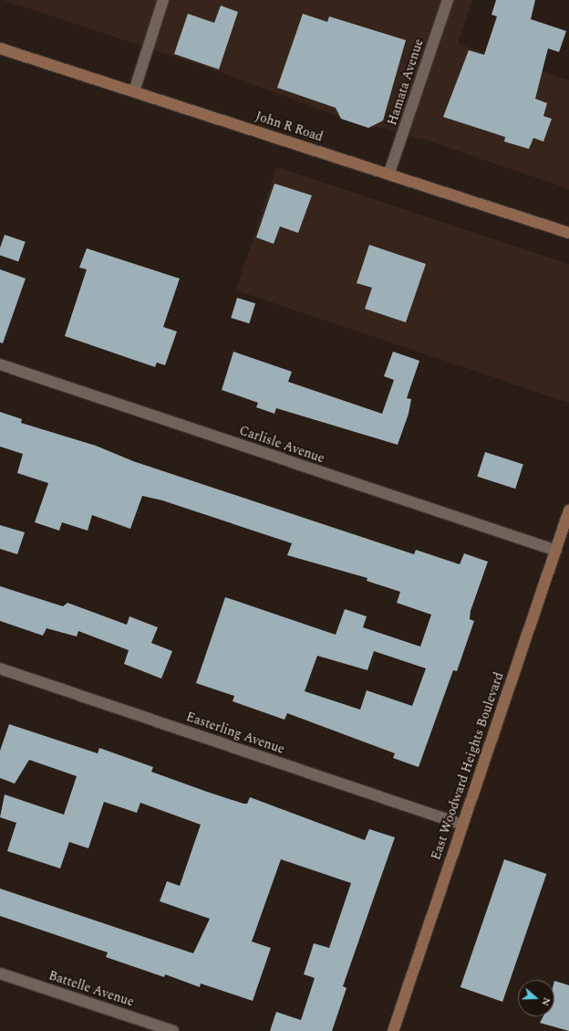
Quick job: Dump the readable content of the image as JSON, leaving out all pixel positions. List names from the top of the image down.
{
  "streets": {
    "main road": ["John R Road", "East Woodward Heights Boulevard"],
    "street": [
      "Hamata Avenue",
      "Carlisle Avenue",
      "Easterling Avenue",
      "Battelle Avenue"
    ]
  },
  "crossings": [
    ["Hamata Avenue", "John R Road"],
    ["Carlisle Avenue", "East Woodward Heights Boulevard"],
    ["Easterling Avenue", "East Woodward Heights Boulevard"]
  ],
  "north": "right"
}
